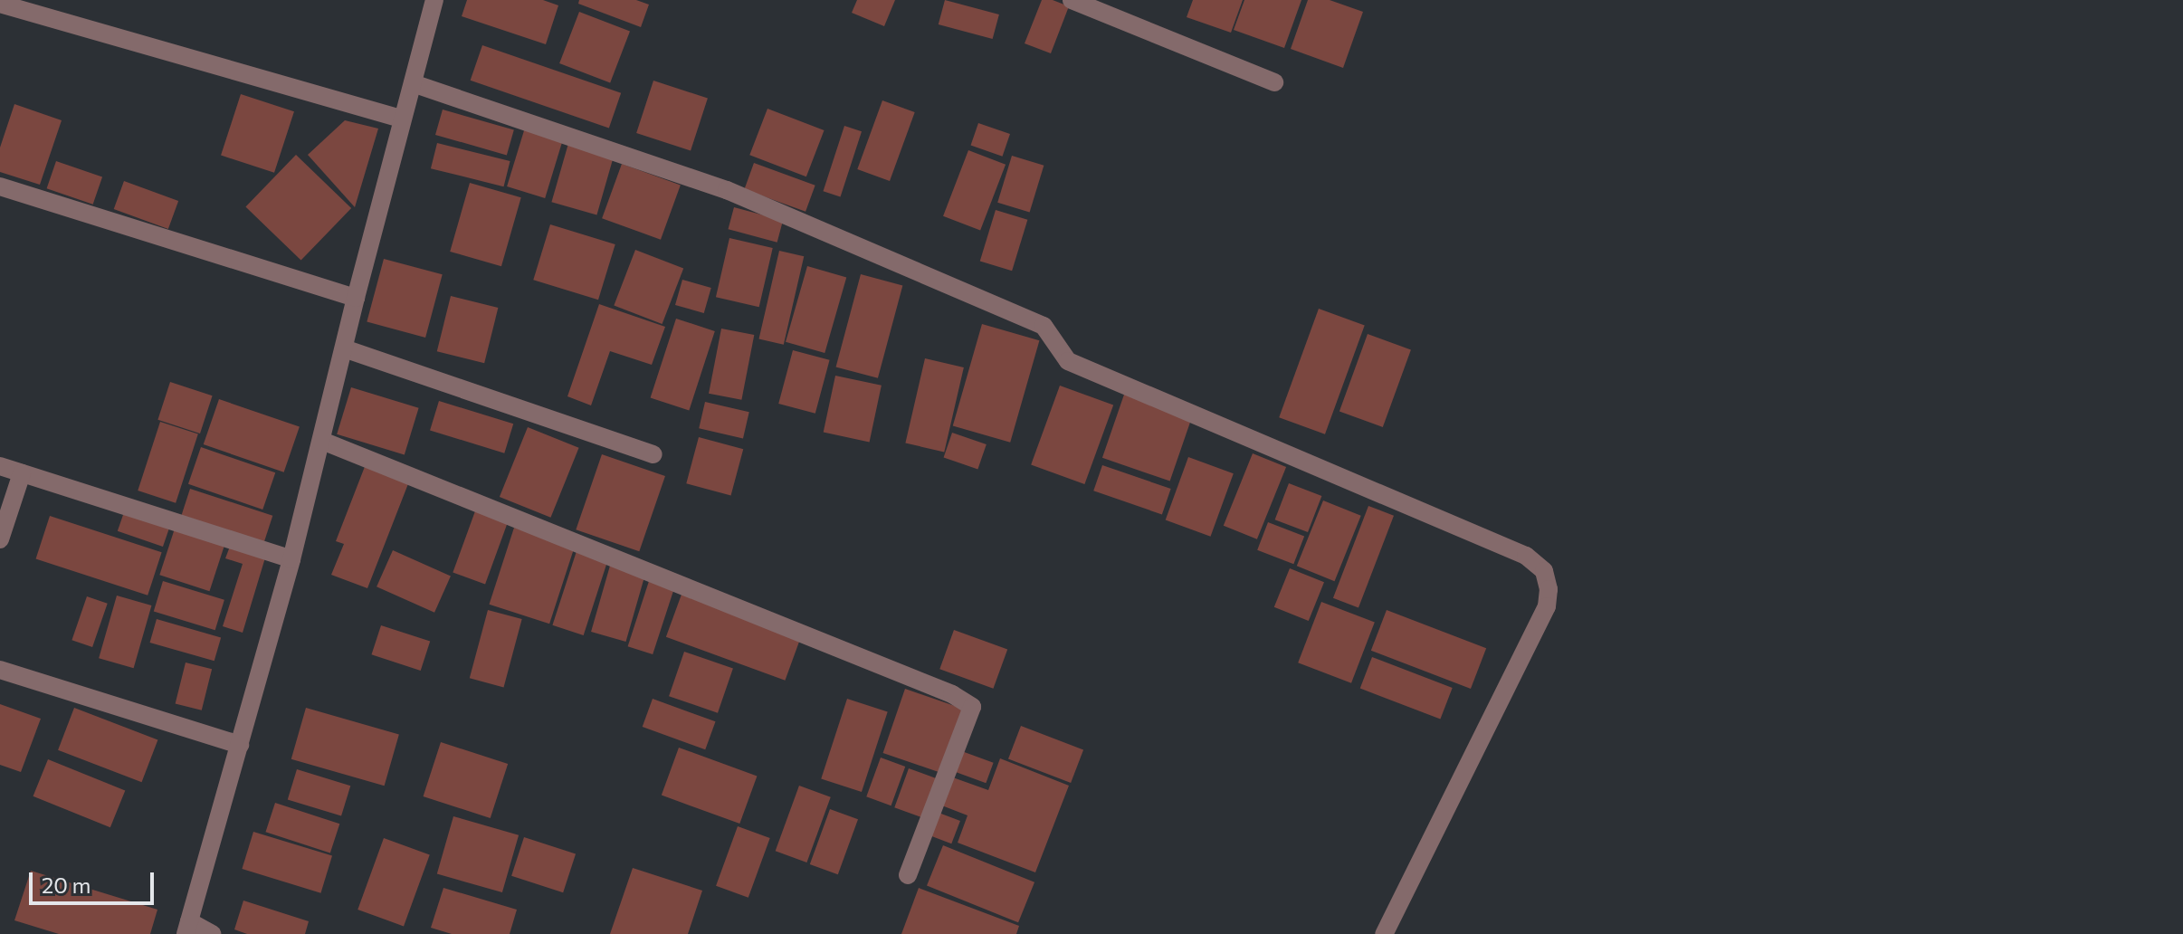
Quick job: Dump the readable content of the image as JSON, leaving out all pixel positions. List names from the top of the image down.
{
  "scale_bar": "20 m"
}
